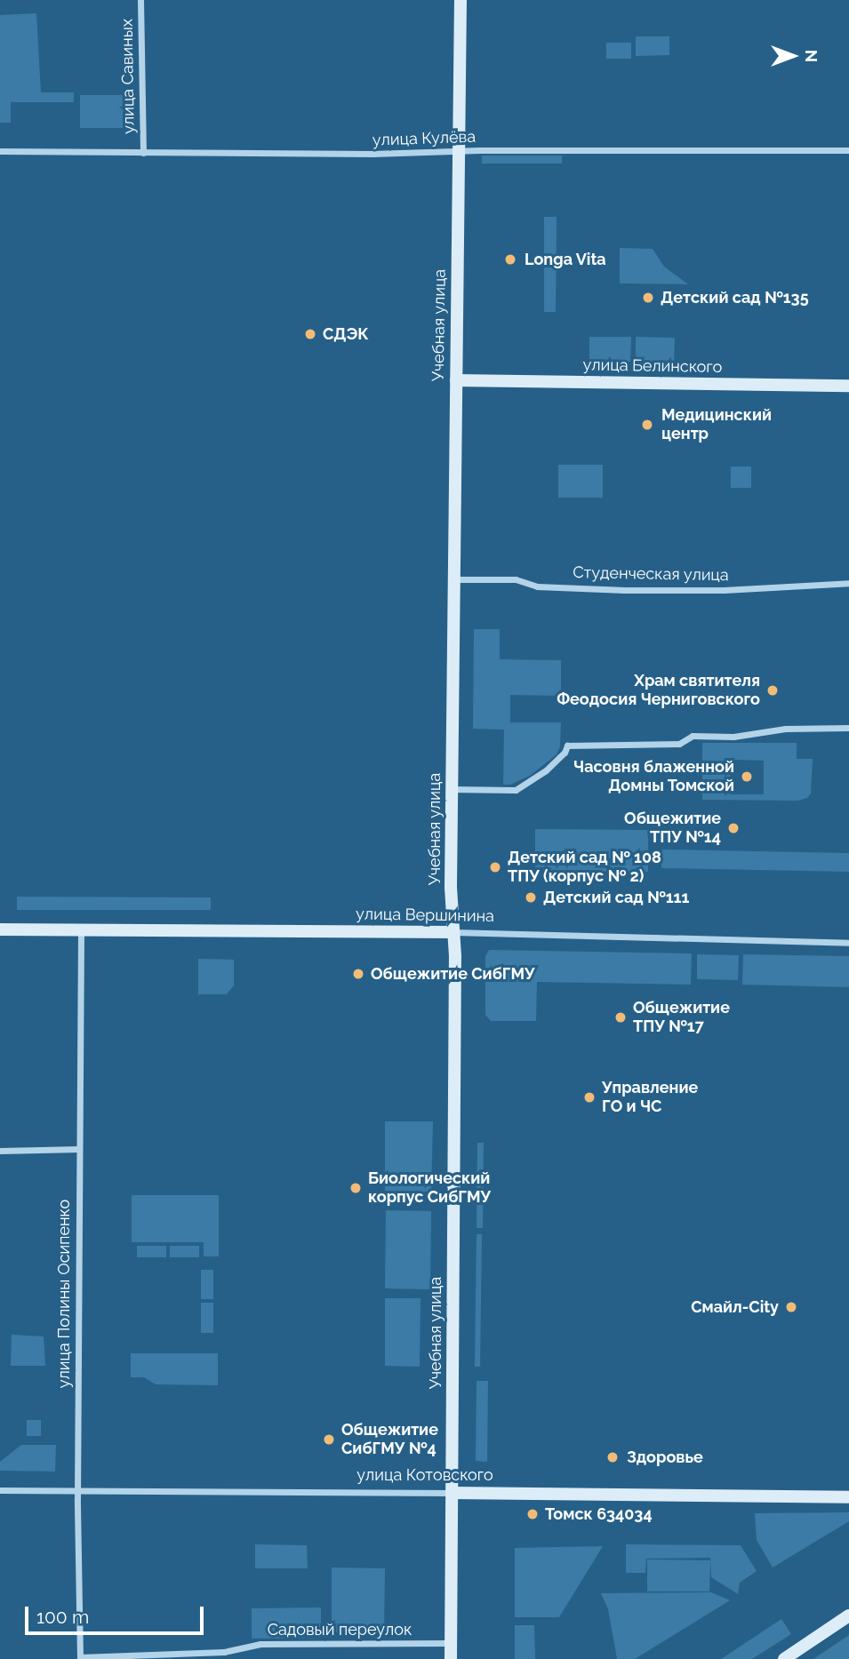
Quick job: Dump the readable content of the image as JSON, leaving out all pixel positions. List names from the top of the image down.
{
  "streets": {
    "main road": [
      "Учебная улица",
      "улица Белинского",
      "улица Вершинина",
      "улица Котовского"
    ],
    "street": [
      "улица Савиных",
      "улица Кулёва",
      "Студенческая улица",
      "улица Полины Осипенко",
      "Садовый переулок"
    ]
  },
  "crossings": [
    ["улица Савиных", "улица Кулёва"],
    ["улица Кулёва", "Учебная улица"],
    ["Учебная улица", "улица Белинского"],
    ["Учебная улица", "Студенческая улица"],
    ["Учебная улица", "улица Вершинина"],
    ["Учебная улица", "улица Котовского"],
    ["Учебная улица", "Садовый переулок"],
    ["улица Вершинина", "улица Полины Осипенко"],
    ["улица Полины Осипенко", "улица Котовского"],
    ["улица Полины Осипенко", "Садовый переулок"]
  ],
  "places": [
    "Longa Vita",
    "Детский сад №135",
    "СДЭК",
    "Медицинский центр",
    "Храм святителя Феодосия Черниговского",
    "Часовня блаженной Домны Томской",
    "Общежитие ТПУ №14",
    "Детский сад № 108 ТПУ (корпус № 2)",
    "Детский сад №111",
    "Общежитие СибГМУ",
    "Общежитие ТПУ №17",
    "Управление ГО и ЧС",
    "Биологический корпус СибГМУ",
    "Смайл-City",
    "Общежитие СибГМУ №4",
    "Здоровье",
    "Томск 634034"
  ],
  "scale_bar": "100 m",
  "north": "right"
}
